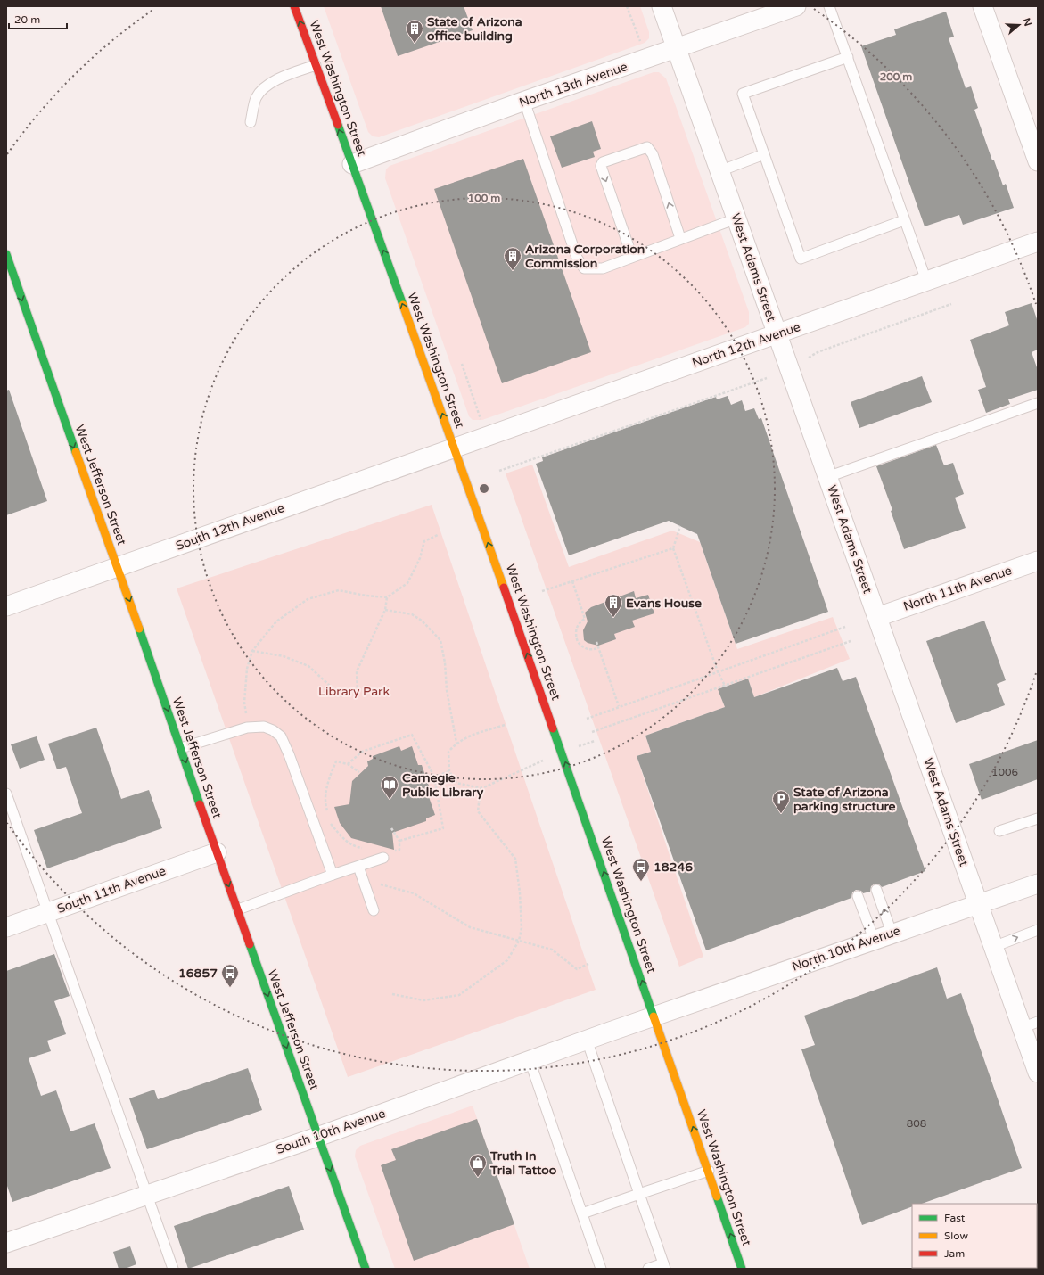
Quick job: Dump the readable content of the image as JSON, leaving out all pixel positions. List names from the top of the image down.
{
  "streets": {
    "main road": ["West Washington Street", "West Jefferson Street"],
    "street": [
      "North 13th Avenue",
      "West Adams Street",
      "North 12th Avenue",
      "South 12th Avenue",
      "North 11th Avenue",
      "South 11th Avenue",
      "North 10th Avenue",
      "South 10th Avenue"
    ]
  },
  "crossings": [
    ["North 13th Avenue", "West Washington Street"],
    ["North 13th Avenue", "West Adams Street"],
    ["West Washington Street", "North 12th Avenue"],
    ["West Washington Street", "South 12th Avenue"],
    ["West Washington Street", "North 10th Avenue"],
    ["West Washington Street", "South 10th Avenue"],
    ["West Adams Street", "North 12th Avenue"],
    ["West Adams Street", "North 11th Avenue"],
    ["West Adams Street", "North 10th Avenue"],
    ["North 12th Avenue", "South 12th Avenue"],
    ["West Jefferson Street", "South 12th Avenue"],
    ["West Jefferson Street", "South 11th Avenue"],
    ["West Jefferson Street", "South 10th Avenue"],
    ["North 10th Avenue", "South 10th Avenue"]
  ],
  "one_way": ["West Washington Street", "West Jefferson Street"],
  "parks": ["Library Park"],
  "places": {
    "building": ["State of Arizona office building", "Arizona Corporation Commission", "Evans House"],
    "library": ["Carnegie Public Library"],
    "parking": ["State of Arizona parking structure"],
    "bus stop": ["18246", "16857"],
    "shop": ["Truth In Trial Tattoo"]
  },
  "house_numbers": ["1006", "808"],
  "legend": ["Fast", "Slow", "Jam"],
  "scale_bar": "20 m",
  "north": "right",
  "rings": ["200 m", "100 m"]
}
